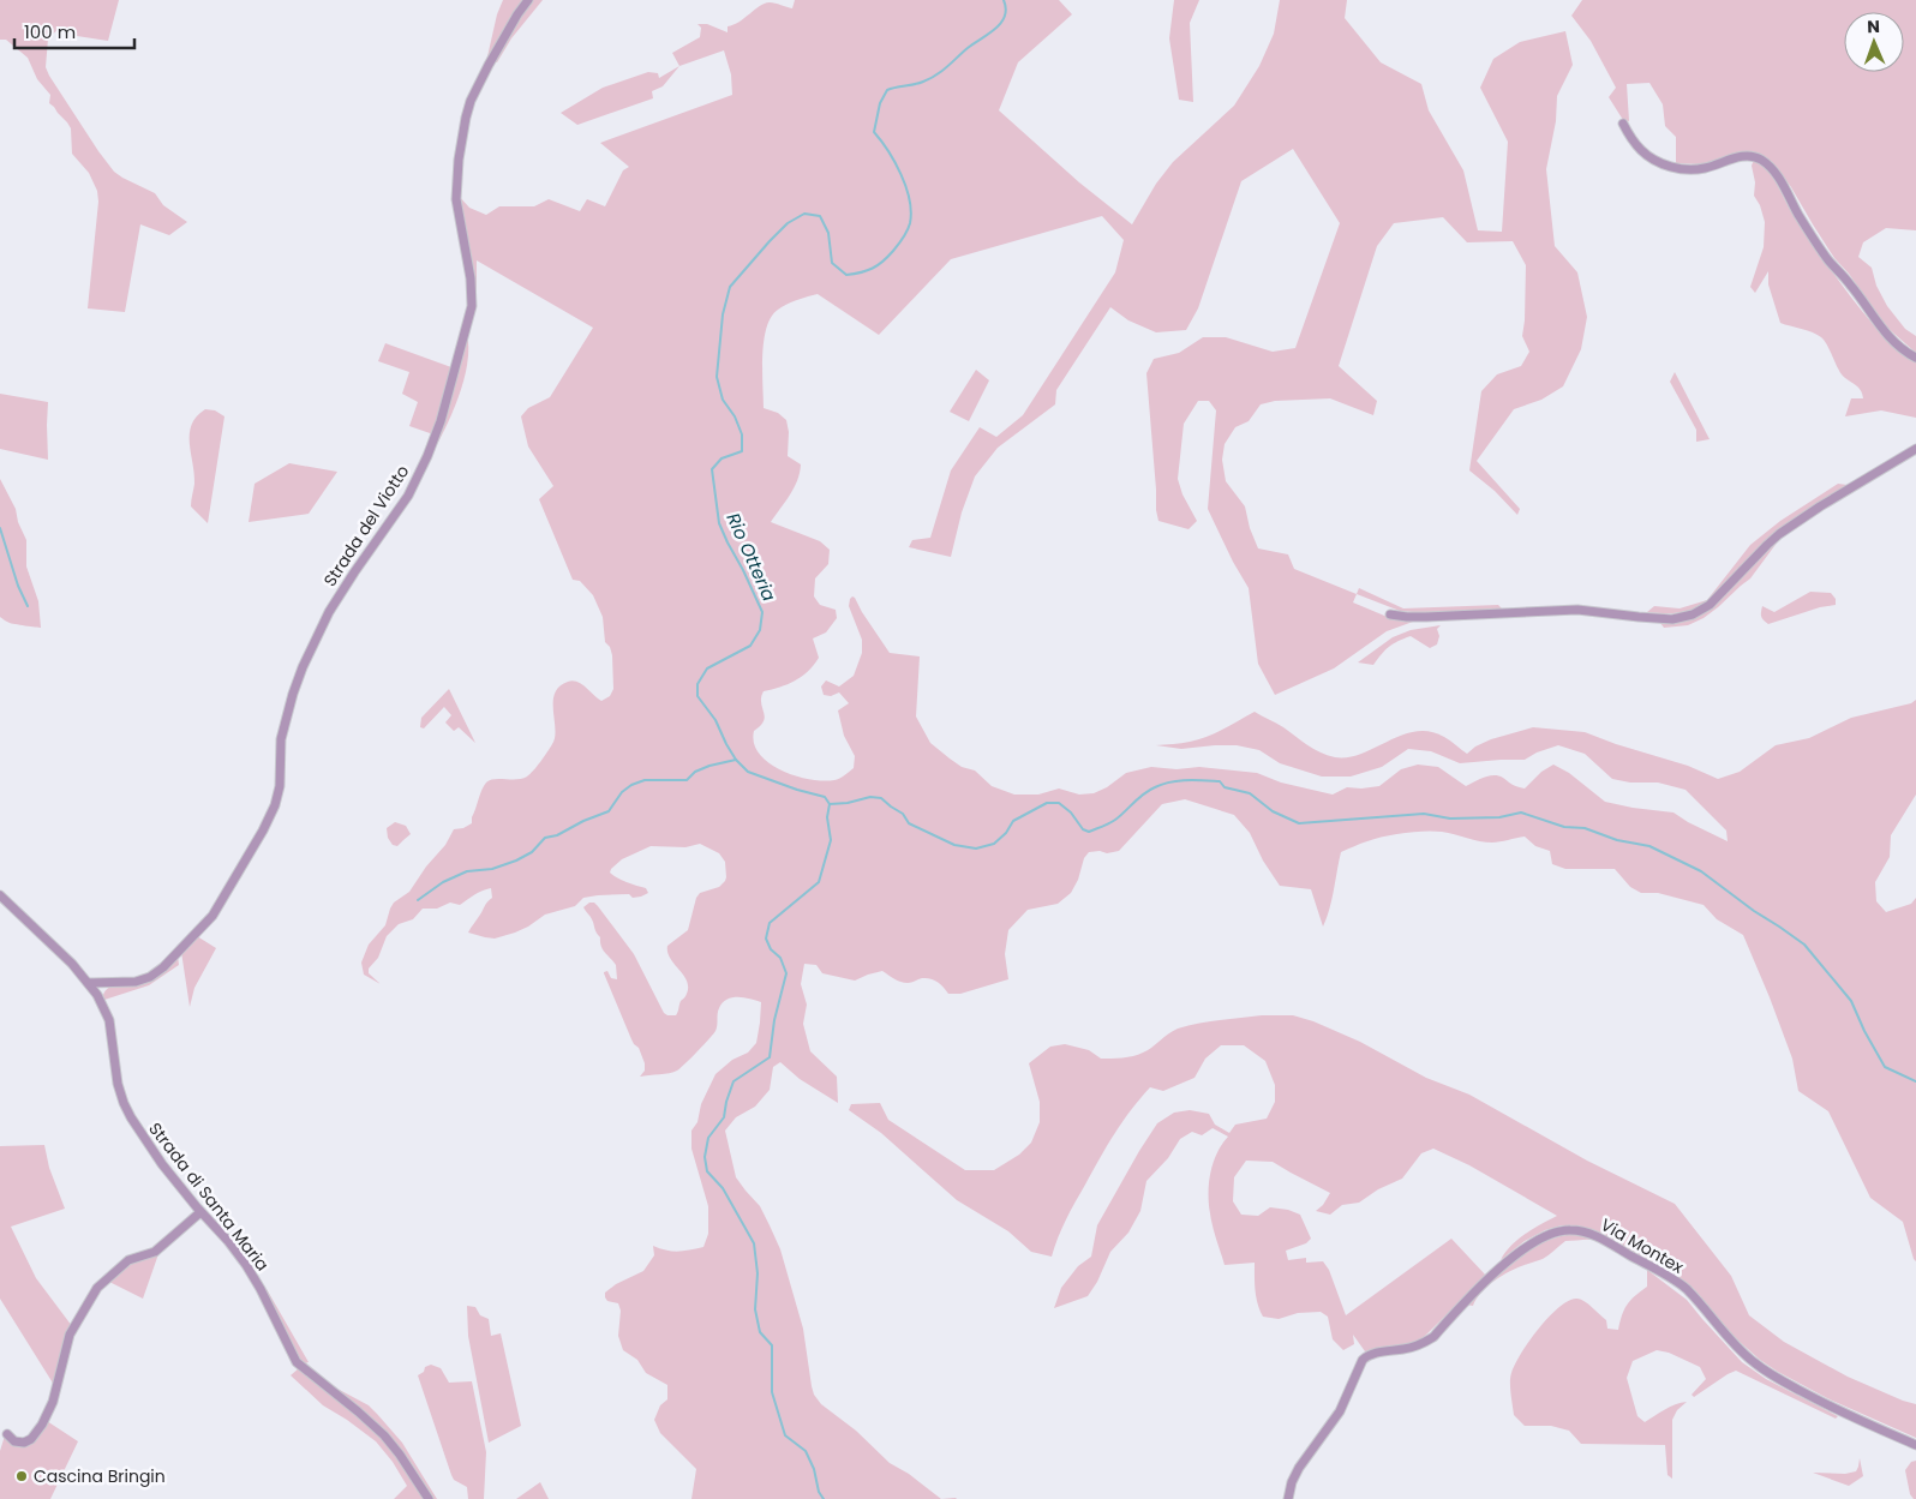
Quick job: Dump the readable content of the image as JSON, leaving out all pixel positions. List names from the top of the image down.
{
  "streets": {
    "street": ["Strada del Viotto", "Strada di Santa Maria", "Via Montex"]
  },
  "crossings": [
    ["Strada del Viotto", "Strada di Santa Maria"]
  ],
  "water": ["Rio Otteria"],
  "places": ["Cascina Bringin"],
  "scale_bar": "100 m",
  "north": "top"
}
